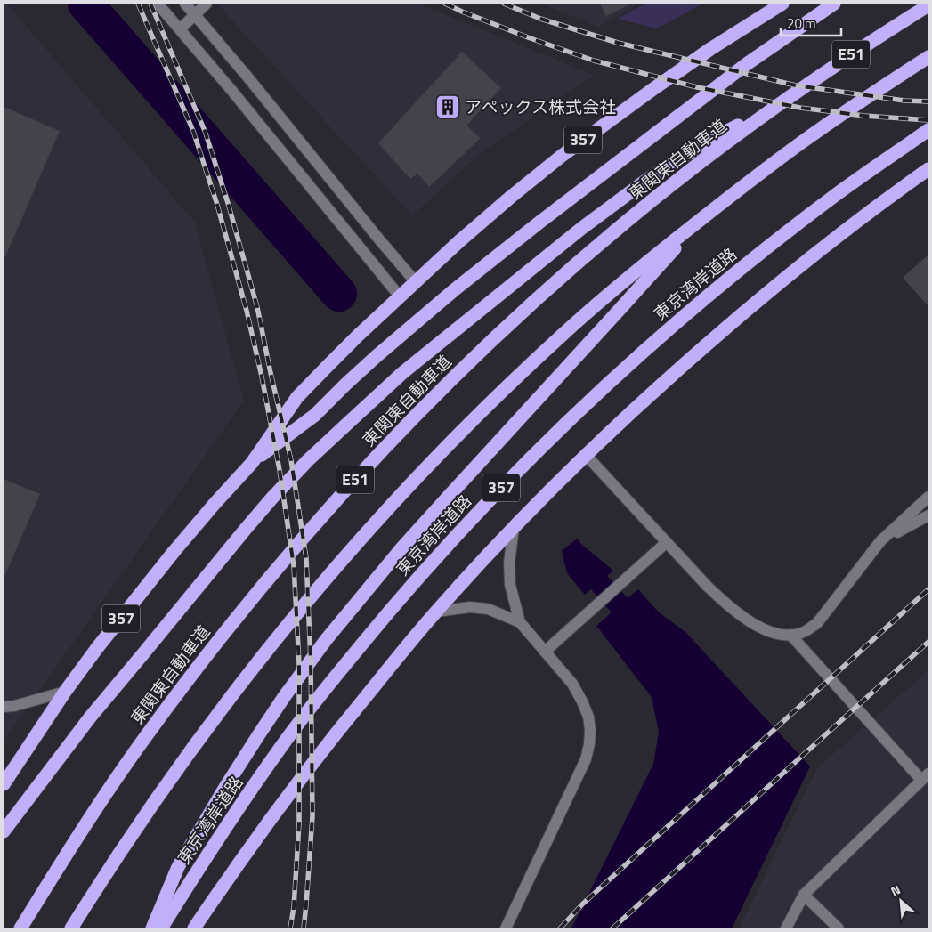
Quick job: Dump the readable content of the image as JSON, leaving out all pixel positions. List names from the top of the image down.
{
  "streets": {
    "highway": [
      "E51",
      "357",
      "東関東自動車道",
      "東京湾岸道路"
    ]
  },
  "places": {
    "building": ["アペックス株式会社"]
  },
  "scale_bar": "20 m",
  "north": "top left"
}
